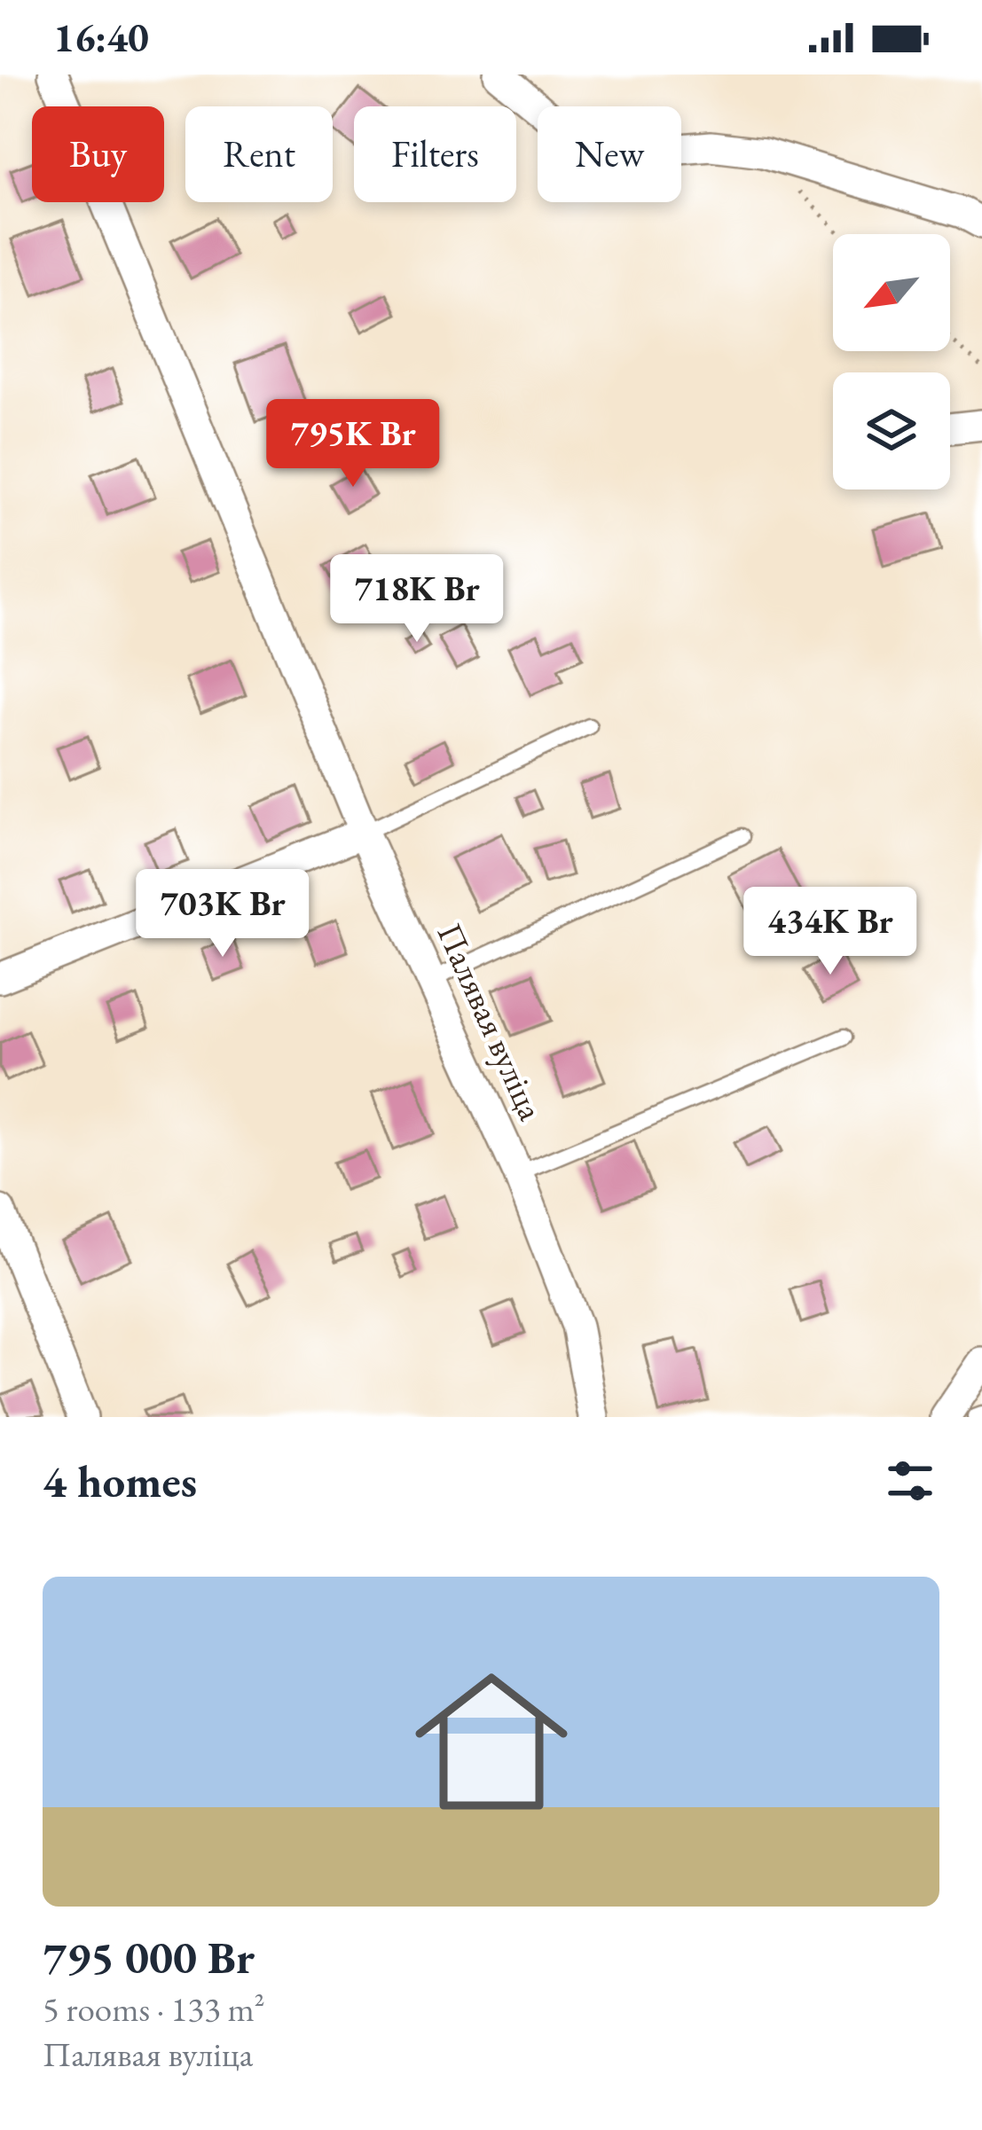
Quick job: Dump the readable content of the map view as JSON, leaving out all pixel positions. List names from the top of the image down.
{
  "streets": {
    "street": ["Палявая вуліца"]
  },
  "north": "bottom left",
  "page": {
    "status": "16:40",
    "chip": [
      "Buy",
      "Rent",
      "Filters",
      "New"
    ],
    "price": [
      "795K Br",
      "718K Br",
      "703K Br",
      "434K Br"
    ],
    "heading": "4 homes",
    "list": [
      {
        "name": "795 000 Br",
        "note": "5 rooms · 133 m² · Палявая вуліца"
      }
    ]
  }
}
